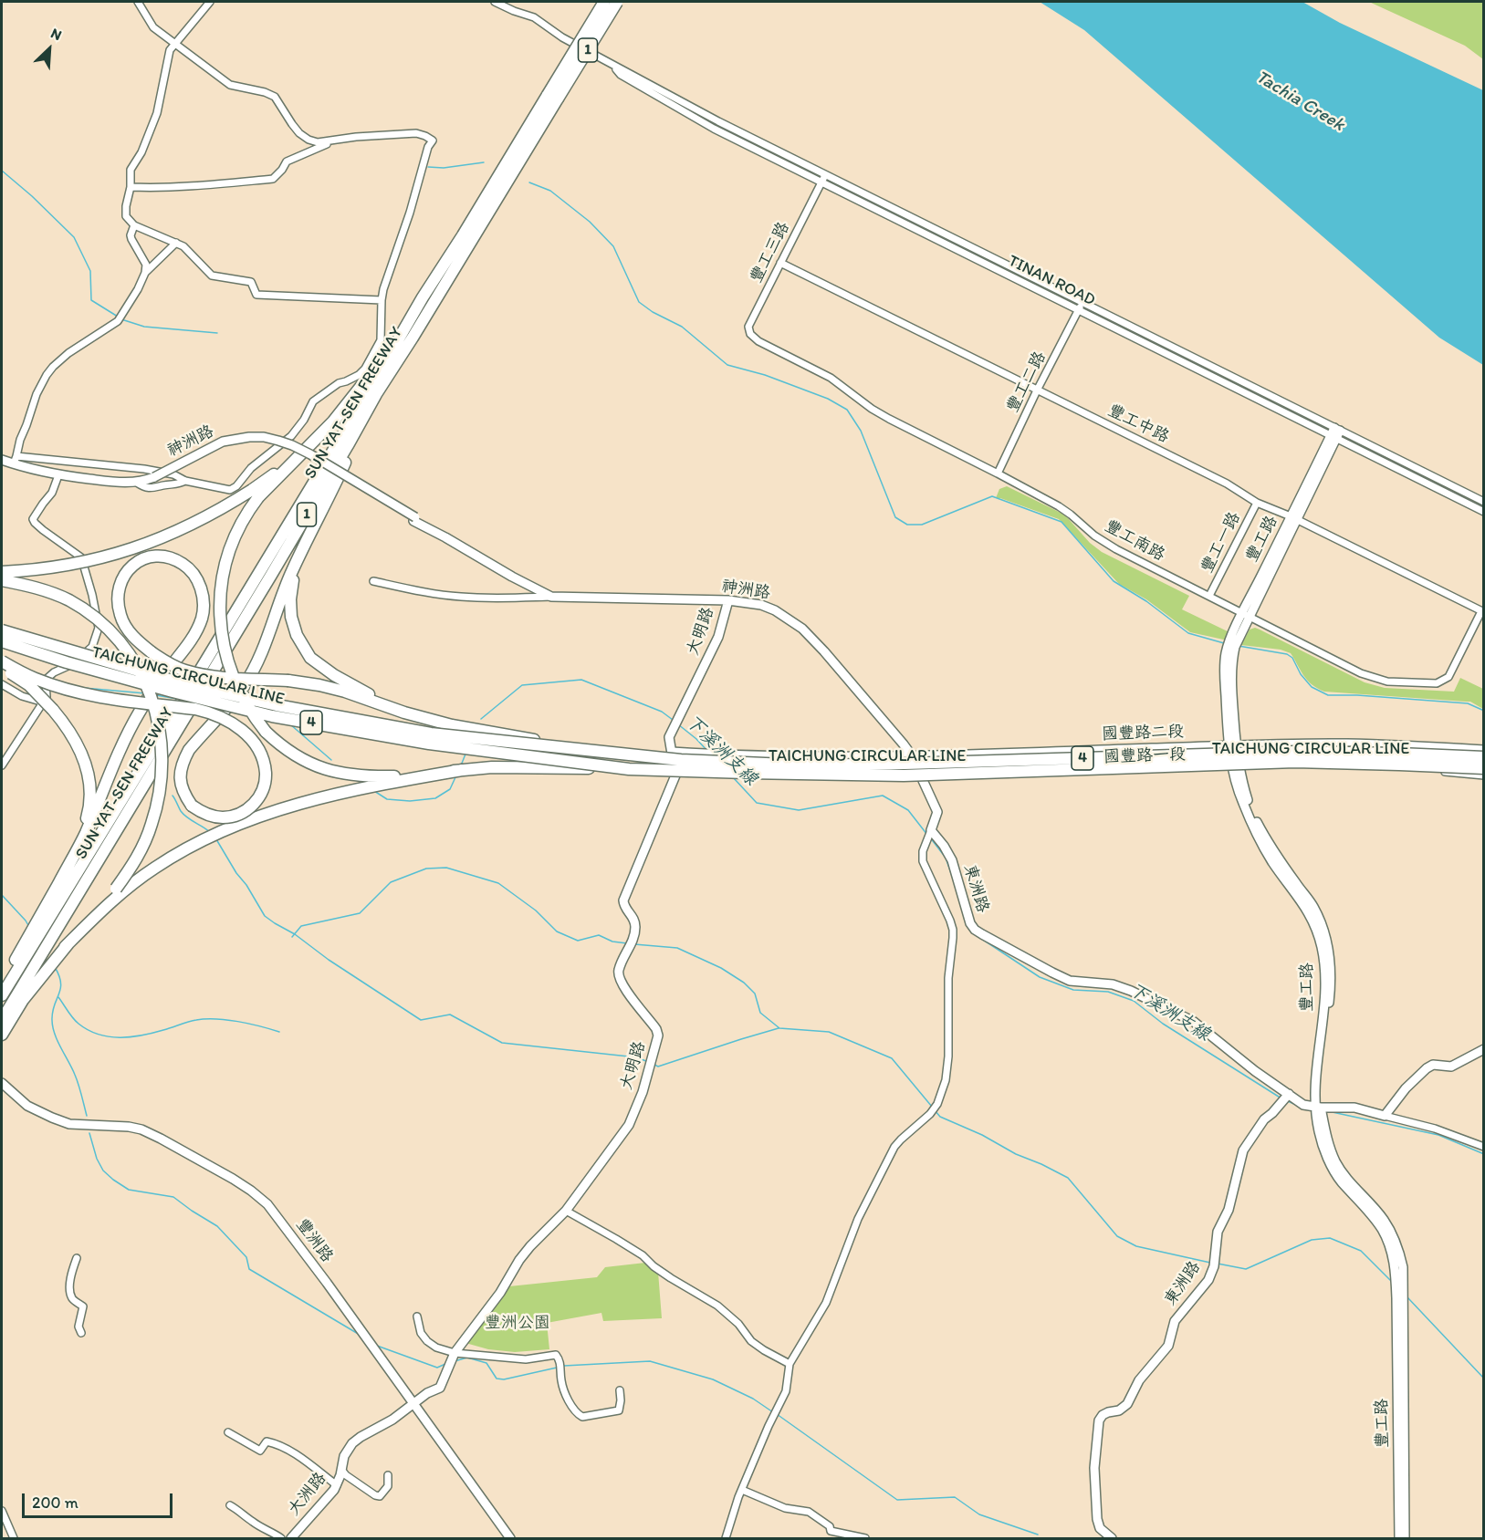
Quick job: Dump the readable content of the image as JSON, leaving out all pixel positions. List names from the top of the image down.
{
  "streets": {
    "highway": [
      "1",
      "SUN YAT-SEN FREEWAY",
      "TAICHUNG CIRCULAR LINE",
      "4"
    ],
    "street": [
      "豐工三路",
      "TINAN ROAD",
      "豐工二路",
      "豐工中路",
      "神洲路",
      "豐工路",
      "豐工南路",
      "豐工一路",
      "大明路",
      "國豐路二段",
      "國豐路一段",
      "東洲路",
      "豐洲路",
      "大洲路"
    ]
  },
  "crossings": [
    ["豐工三路", "TINAN ROAD"],
    ["豐工三路", "豐工中路"],
    ["豐工三路", "豐工南路"],
    ["TINAN ROAD", "豐工二路"],
    ["TINAN ROAD", "豐工路"],
    ["豐工二路", "豐工中路"],
    ["豐工二路", "豐工南路"],
    ["豐工中路", "豐工路"],
    ["豐工中路", "豐工南路"],
    ["豐工中路", "豐工一路"],
    ["神洲路", "大明路"],
    ["神洲路", "國豐路二段"],
    ["神洲路", "國豐路一段"],
    ["神洲路", "東洲路"],
    ["豐工路", "豐工南路"],
    ["豐工路", "國豐路二段"],
    ["豐工路", "國豐路一段"],
    ["豐工路", "東洲路"],
    ["豐工南路", "豐工一路"],
    ["大明路", "國豐路二段"],
    ["大明路", "國豐路一段"],
    ["大明路", "豐洲路"],
    ["大明路", "大洲路"],
    ["豐洲路", "大洲路"]
  ],
  "water": ["Tachia Creek", "下溪洲支線"],
  "parks": ["豐洲公園"],
  "scale_bar": "200 m",
  "north": "top right"
}
